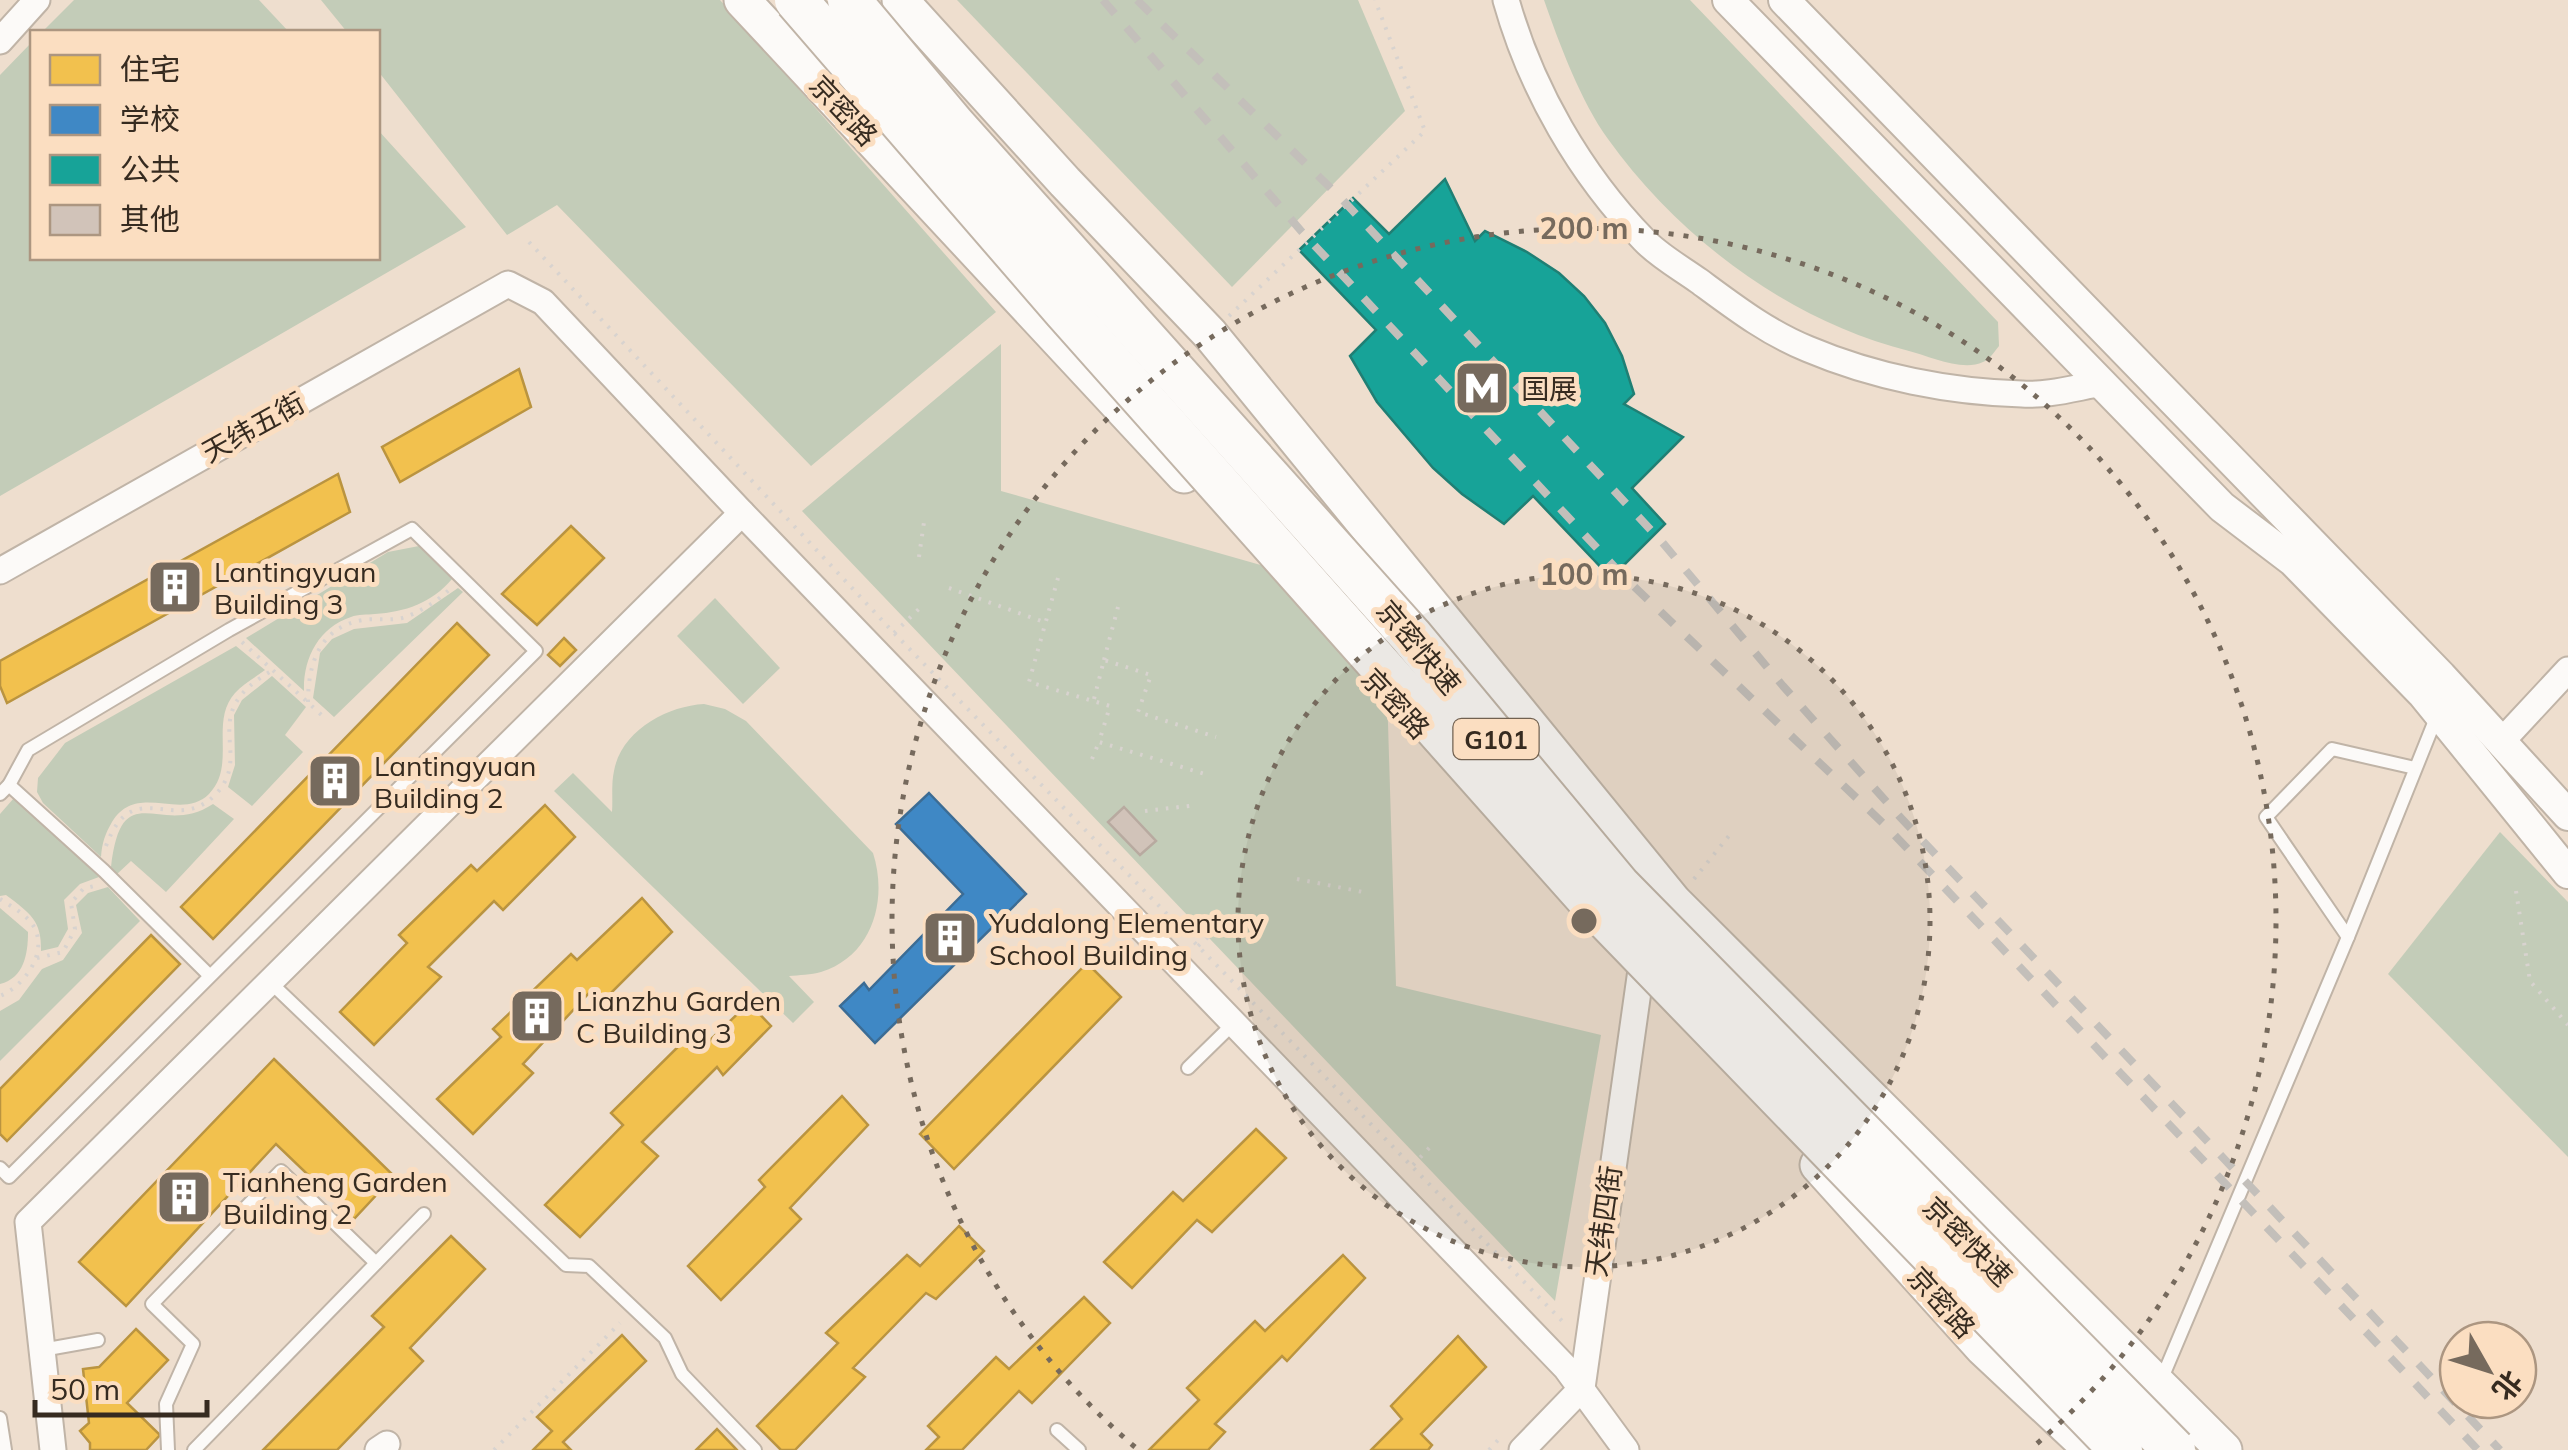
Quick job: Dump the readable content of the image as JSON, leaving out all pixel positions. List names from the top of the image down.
{
  "streets": {
    "highway": ["京密快速", "G101"],
    "main road": ["京密路"],
    "street": ["天纬五街", "天纬四街"]
  },
  "crossings": [
    ["京密路", "天纬四街"]
  ],
  "places": {
    "metro station": ["国展"],
    "building": [
      "Lantingyuan Building 3",
      "Lantingyuan Building 2",
      "Yudalong Elementary School Building",
      "Lianzhu Garden C Building 3",
      "Tianheng Garden Building 2"
    ]
  },
  "legend": [
    "住宅",
    "学校",
    "公共",
    "其他"
  ],
  "scale_bar": "50 m",
  "north": "bottom right",
  "rings": ["200 m", "100 m"]
}
